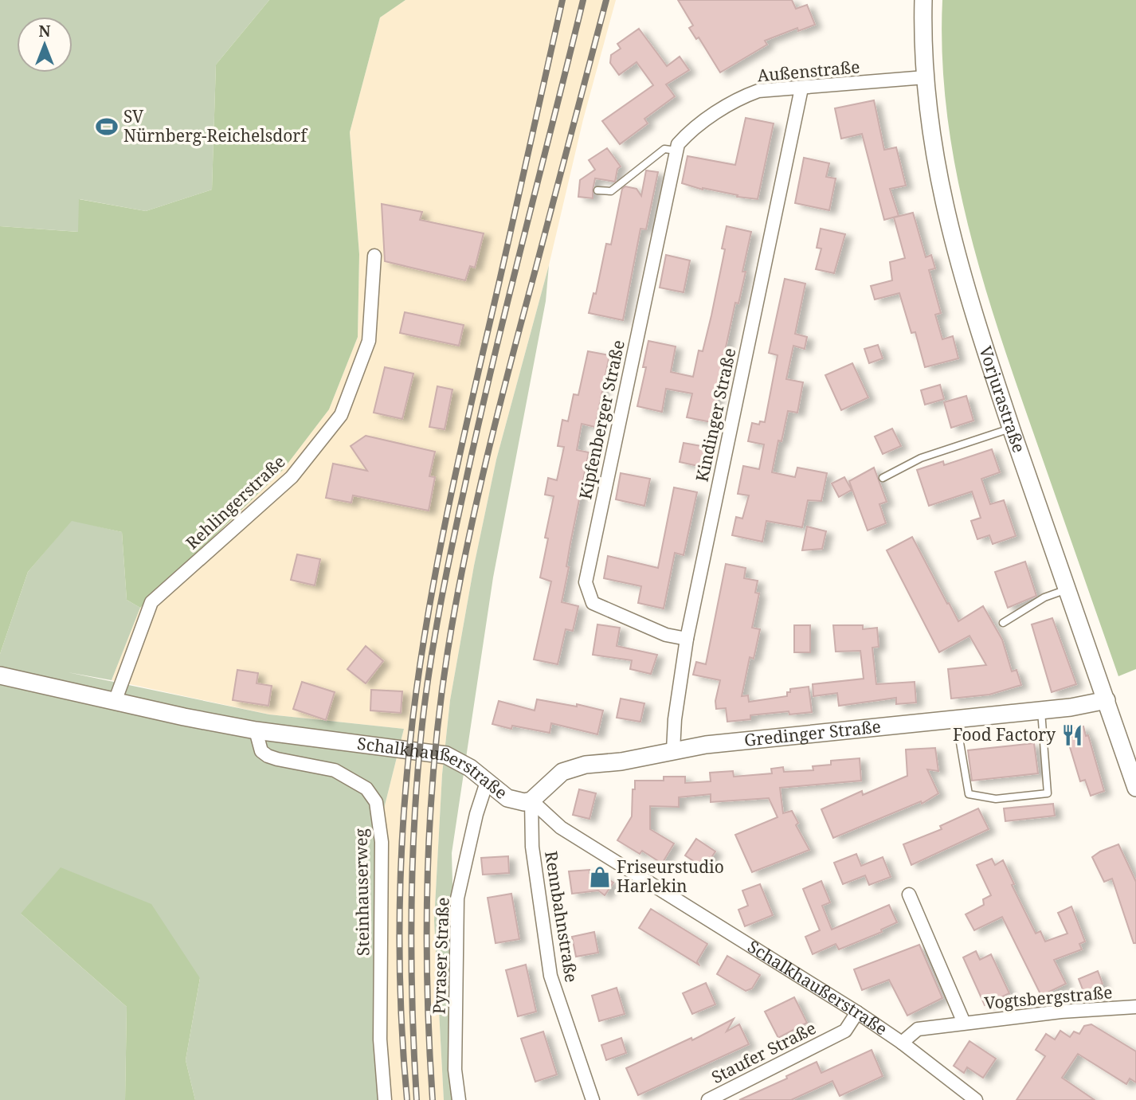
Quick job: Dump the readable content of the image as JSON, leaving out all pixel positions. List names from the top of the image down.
{
  "streets": {
    "main road": ["Vorjurastraße", "Gredinger Straße", "Schalkhaußerstraße"],
    "street": [
      "Außenstraße",
      "Kindinger Straße",
      "Kipfenberger Straße",
      "Rehlingerstraße",
      "Steinhauserweg",
      "Rennbahnstraße",
      "Pyraser Straße",
      "Vogtsbergstraße",
      "Staufer Straße"
    ]
  },
  "crossings": [
    ["Außenstraße", "Vorjurastraße"],
    ["Außenstraße", "Kindinger Straße"],
    ["Außenstraße", "Kipfenberger Straße"],
    ["Vorjurastraße", "Gredinger Straße"],
    ["Kindinger Straße", "Kipfenberger Straße"],
    ["Kindinger Straße", "Gredinger Straße"],
    ["Rehlingerstraße", "Schalkhaußerstraße"],
    ["Gredinger Straße", "Schalkhaußerstraße"],
    ["Gredinger Straße", "Rennbahnstraße"],
    ["Schalkhaußerstraße", "Steinhauserweg"],
    ["Schalkhaußerstraße", "Rennbahnstraße"],
    ["Schalkhaußerstraße", "Pyraser Straße"],
    ["Schalkhaußerstraße", "Vogtsbergstraße"],
    ["Schalkhaußerstraße", "Staufer Straße"]
  ],
  "places": {
    "sports": ["SV Nürnberg-Reichelsdorf"],
    "restaurant": ["Food Factory"],
    "shop": ["Friseurstudio Harlekin"]
  },
  "north": "top"
}
